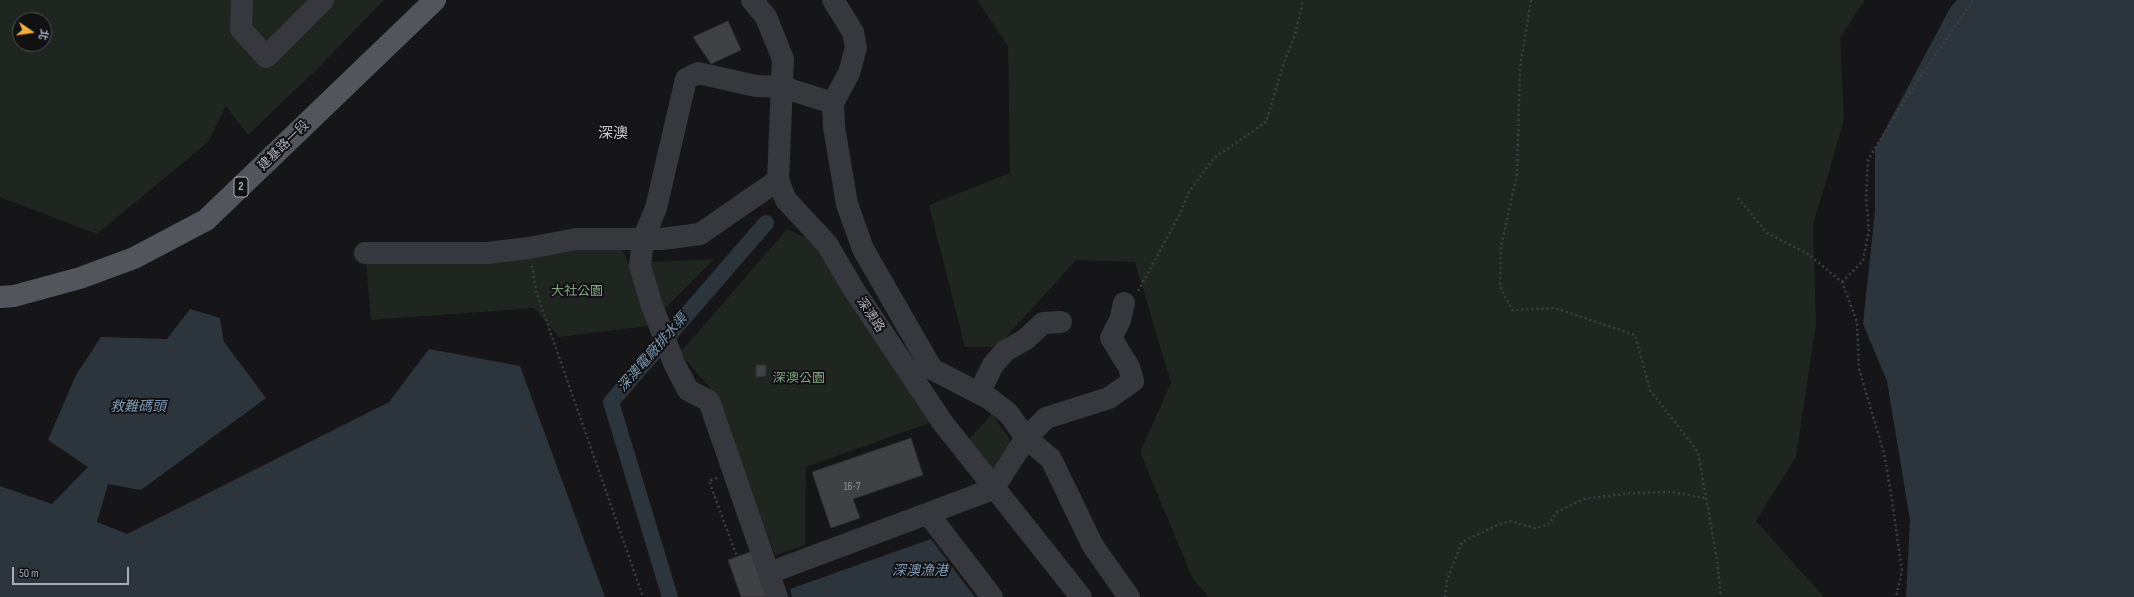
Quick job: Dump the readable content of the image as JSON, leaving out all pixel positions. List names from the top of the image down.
{
  "streets": {
    "main road": ["建基路一段", "2"],
    "street": ["深澳路"]
  },
  "districts": ["深澳"],
  "water": ["深澳電廠排水渠", "救難碼頭", "深澳漁港"],
  "parks": ["大社公園", "深澳公園"],
  "house_numbers": ["16-7"],
  "scale_bar": "50 m",
  "north": "right"
}
